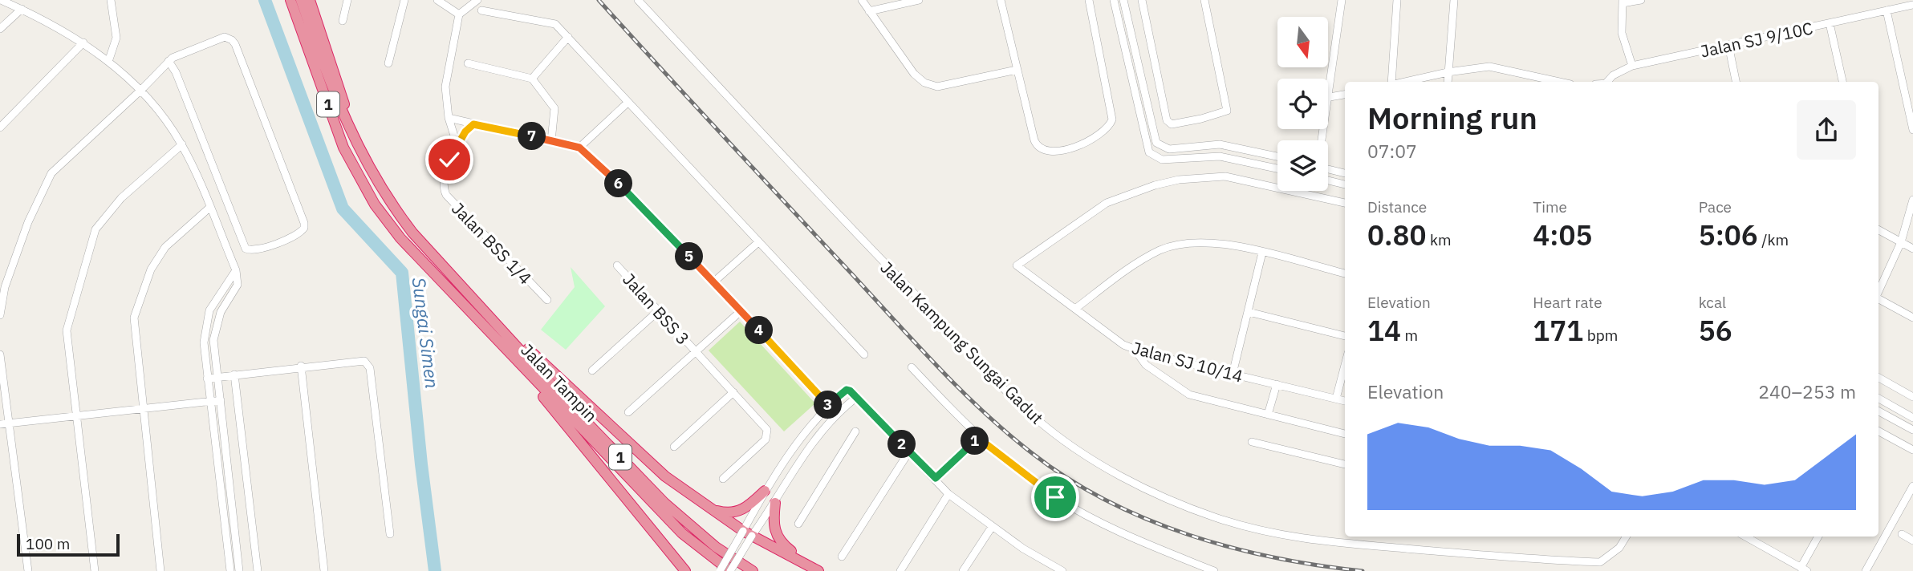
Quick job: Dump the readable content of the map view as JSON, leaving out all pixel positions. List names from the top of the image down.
{
  "streets": {
    "highway": ["1", "Jalan Tampin"],
    "street": [
      "Jalan SJ 9/10C",
      "Jalan BSS 1/4",
      "Jalan BSS 3",
      "Jalan Kampung Sungai Gadut",
      "Jalan SJ 10/14"
    ]
  },
  "crossings": [
    ["1", "Jalan Tampin"]
  ],
  "water": ["Sungai Simen"],
  "scale_bar": "100 m",
  "north": "bottom",
  "page": {
    "heading": ["Morning run", "07:07"],
    "pins": [
      "7",
      "6",
      "5",
      "4",
      "3",
      "1",
      "2"
    ],
    "stats": [
      ["Distance", "0.80 km"],
      ["Time", "4:05"],
      ["Pace", "5:06 /km"],
      ["Elevation", "14 m"],
      ["Heart rate", "171 bpm"],
      ["kcal", "56"]
    ],
    "chart": ["Elevation", "240–253 m"],
    "scale": "100 m"
  }
}
